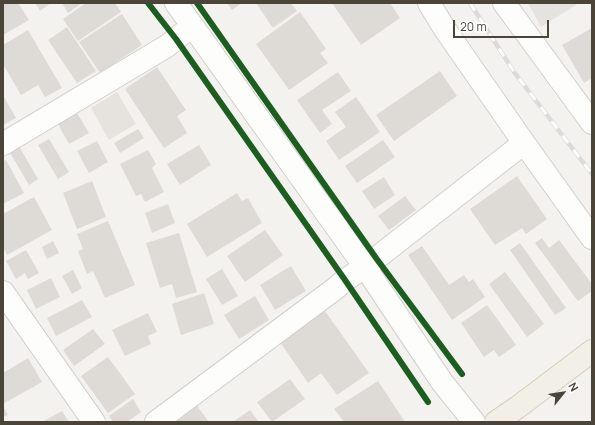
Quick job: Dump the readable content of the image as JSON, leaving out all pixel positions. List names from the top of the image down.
{
  "scale_bar": "20 m",
  "north": "top right"
}
